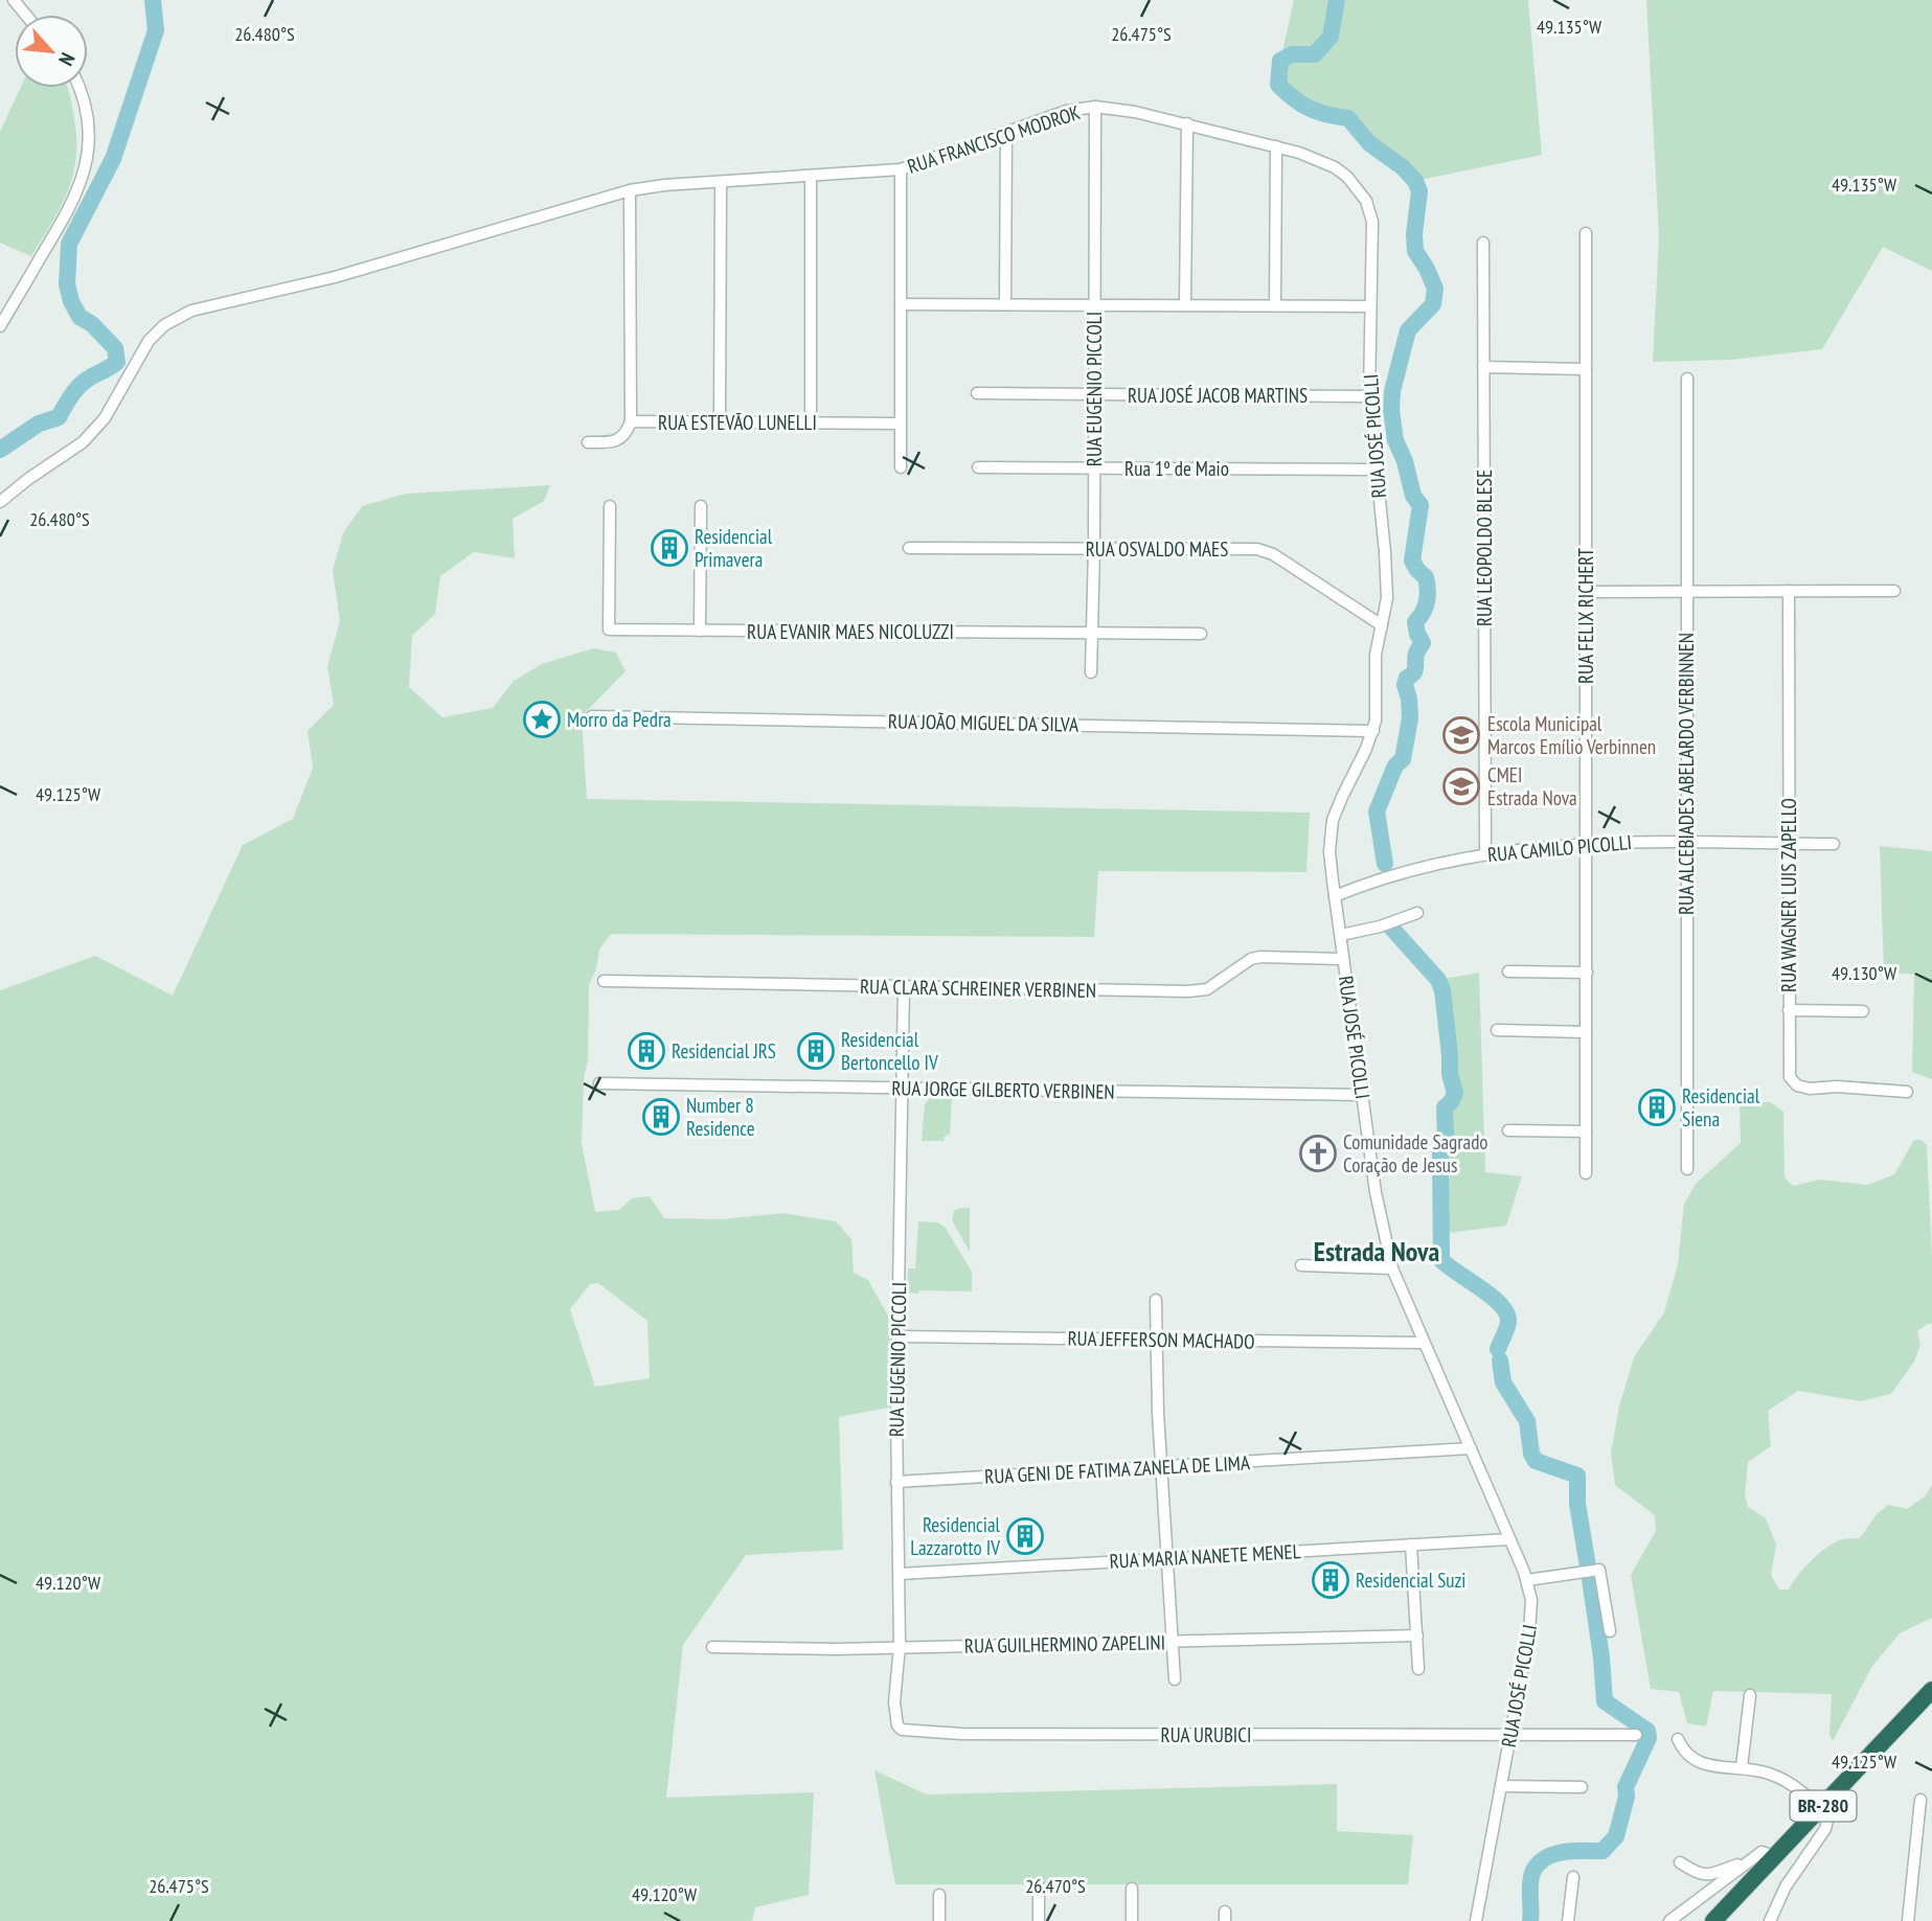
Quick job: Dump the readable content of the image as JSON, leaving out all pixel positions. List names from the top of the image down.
{
  "streets": {
    "highway": ["BR-280"],
    "street": [
      "RUA FRANCISCO MODROK",
      "RUA EUGENIO PICCOLI",
      "RUA JOSÉ JACOB MARTINS",
      "RUA ESTEVÃO LUNELLI",
      "RUA JOSÉ PICOLLI",
      "Rua 1º de Maio",
      "RUA LEOPOLDO BLESE",
      "RUA OSVALDO MAES",
      "RUA FELIX RICHERT",
      "RUA EVANIR MAES NICOLUZZI",
      "RUA JOÃO MIGUEL DA SILVA",
      "RUA ALCEBIADES ABELARDO VERBINNEN",
      "RUA CAMILO PICOLLI",
      "RUA WAGNER LUIS ZAPELLO",
      "RUA CLARA SCHREINER VERBINEN",
      "RUA JORGE GILBERTO VERBINEN",
      "RUA JEFFERSON MACHADO",
      "RUA GENI DE FATIMA ZANELA DE LIMA",
      "RUA MARIA NANETE MENEL",
      "RUA GUILHERMINO ZAPELINI",
      "RUA URUBICI"
    ]
  },
  "crossings": [
    ["RUA FRANCISCO MODROK", "RUA EUGENIO PICCOLI"],
    ["RUA FRANCISCO MODROK", "RUA JOSÉ PICOLLI"],
    ["RUA EUGENIO PICCOLI", "RUA JOSÉ JACOB MARTINS"],
    ["RUA EUGENIO PICCOLI", "Rua 1º de Maio"],
    ["RUA EUGENIO PICCOLI", "RUA OSVALDO MAES"],
    ["RUA EUGENIO PICCOLI", "RUA EVANIR MAES NICOLUZZI"],
    ["RUA EUGENIO PICCOLI", "RUA CLARA SCHREINER VERBINEN"],
    ["RUA EUGENIO PICCOLI", "RUA JORGE GILBERTO VERBINEN"],
    ["RUA EUGENIO PICCOLI", "RUA JEFFERSON MACHADO"],
    ["RUA EUGENIO PICCOLI", "RUA GENI DE FATIMA ZANELA DE LIMA"],
    ["RUA EUGENIO PICCOLI", "RUA MARIA NANETE MENEL"],
    ["RUA EUGENIO PICCOLI", "RUA GUILHERMINO ZAPELINI"],
    ["RUA EUGENIO PICCOLI", "RUA URUBICI"],
    ["RUA JOSÉ JACOB MARTINS", "RUA JOSÉ PICOLLI"],
    ["RUA JOSÉ PICOLLI", "Rua 1º de Maio"],
    ["RUA JOSÉ PICOLLI", "RUA OSVALDO MAES"],
    ["RUA JOSÉ PICOLLI", "RUA JOÃO MIGUEL DA SILVA"],
    ["RUA JOSÉ PICOLLI", "RUA CAMILO PICOLLI"],
    ["RUA JOSÉ PICOLLI", "RUA CLARA SCHREINER VERBINEN"],
    ["RUA JOSÉ PICOLLI", "RUA JORGE GILBERTO VERBINEN"],
    ["RUA JOSÉ PICOLLI", "RUA JEFFERSON MACHADO"],
    ["RUA JOSÉ PICOLLI", "RUA GENI DE FATIMA ZANELA DE LIMA"],
    ["RUA JOSÉ PICOLLI", "RUA MARIA NANETE MENEL"],
    ["RUA JOSÉ PICOLLI", "RUA URUBICI"],
    ["RUA LEOPOLDO BLESE", "RUA CAMILO PICOLLI"],
    ["RUA FELIX RICHERT", "RUA CAMILO PICOLLI"],
    ["RUA ALCEBIADES ABELARDO VERBINNEN", "RUA CAMILO PICOLLI"],
    ["RUA CAMILO PICOLLI", "RUA WAGNER LUIS ZAPELLO"]
  ],
  "districts": ["Estrada Nova"],
  "places": {
    "building": [
      "Residencial Primavera",
      "Residencial JRS",
      "Residencial Bertoncello IV",
      "Residencial Siena",
      "Number 8 Residence",
      "Residencial Lazzarotto IV",
      "Residencial Suzi"
    ],
    "place": ["Morro da Pedra"],
    "school or university": ["Escola Municipal Marcos Emílio Verbinnen", "CMEI Estrada Nova"],
    "church": ["Comunidade Sagrado Coração de Jesus"]
  },
  "north": "bottom right",
  "coordinates": [
    "49.135°W",
    "26.480°S",
    "26.475°S",
    "49.125°W",
    "49.130°W",
    "49.120°W",
    "26.470°S"
  ]
}
